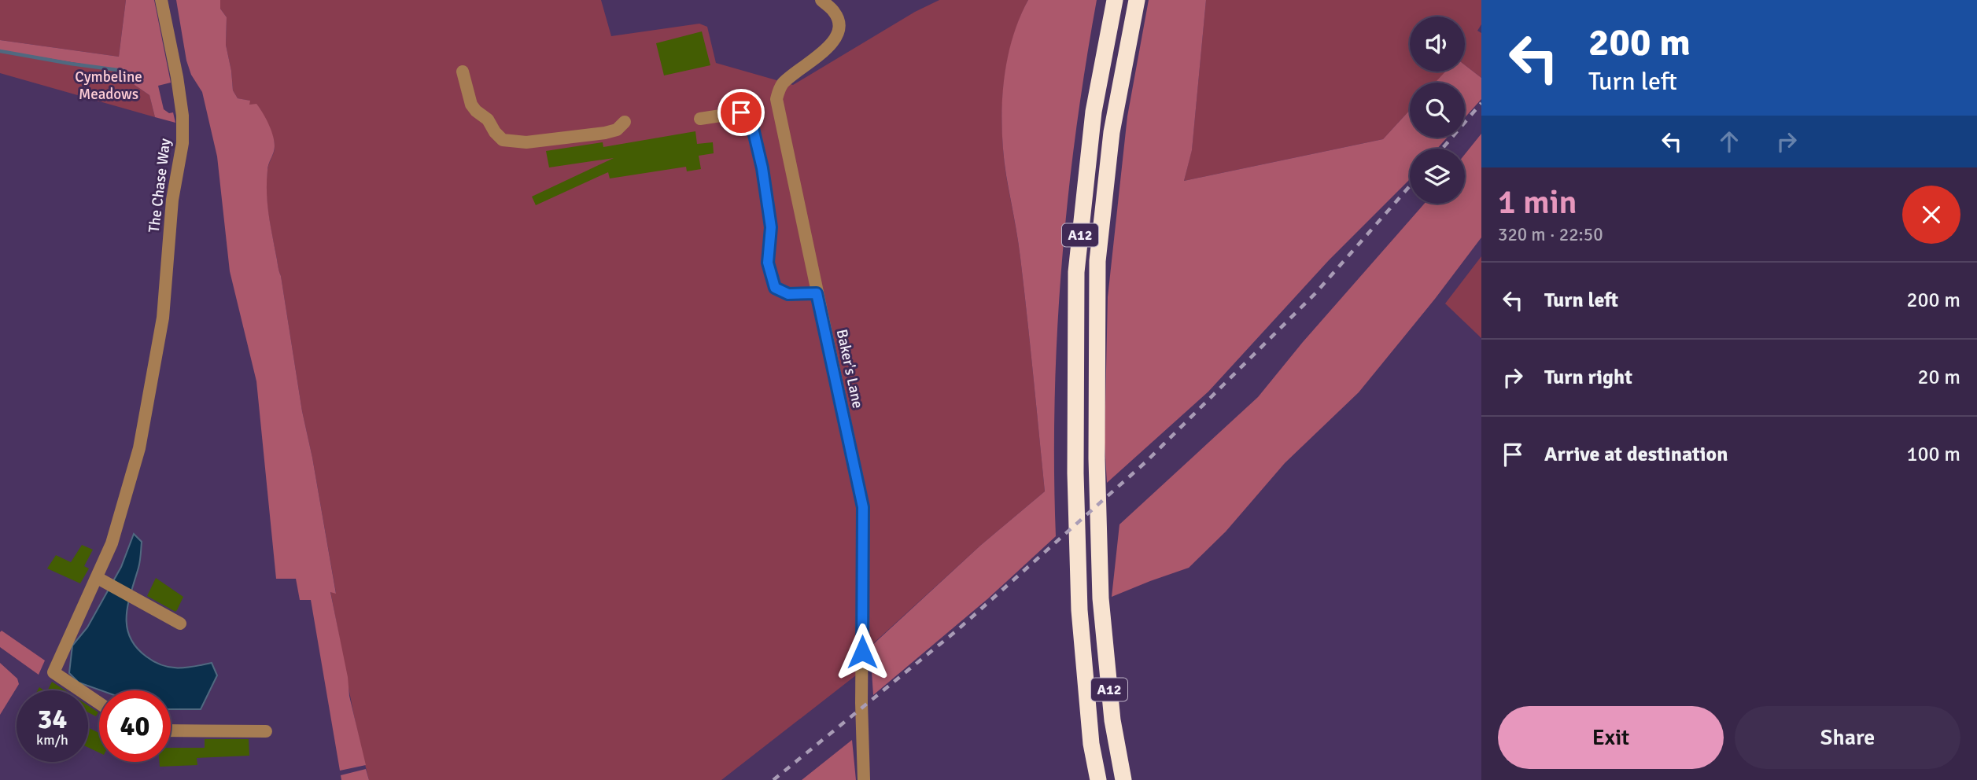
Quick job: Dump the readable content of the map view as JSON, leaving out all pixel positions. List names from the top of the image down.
{
  "streets": {
    "highway": ["A12"],
    "street": ["The Chase Way", "Baker's Lane"]
  },
  "parks": ["Cymbeline Meadows"],
  "page": {
    "turn": ["200 m", "Turn left"],
    "heading": ["1 min", "320 m · 22:50"],
    "list": [
      {
        "name": "Turn left",
        "value": "200 m"
      },
      {
        "name": "Turn right",
        "value": "20 m"
      },
      {
        "name": "Arrive at destination",
        "value": "100 m"
      }
    ],
    "speed": "34 km/h",
    "limit": "40",
    "buttons": ["Exit", "Share"]
  }
}
